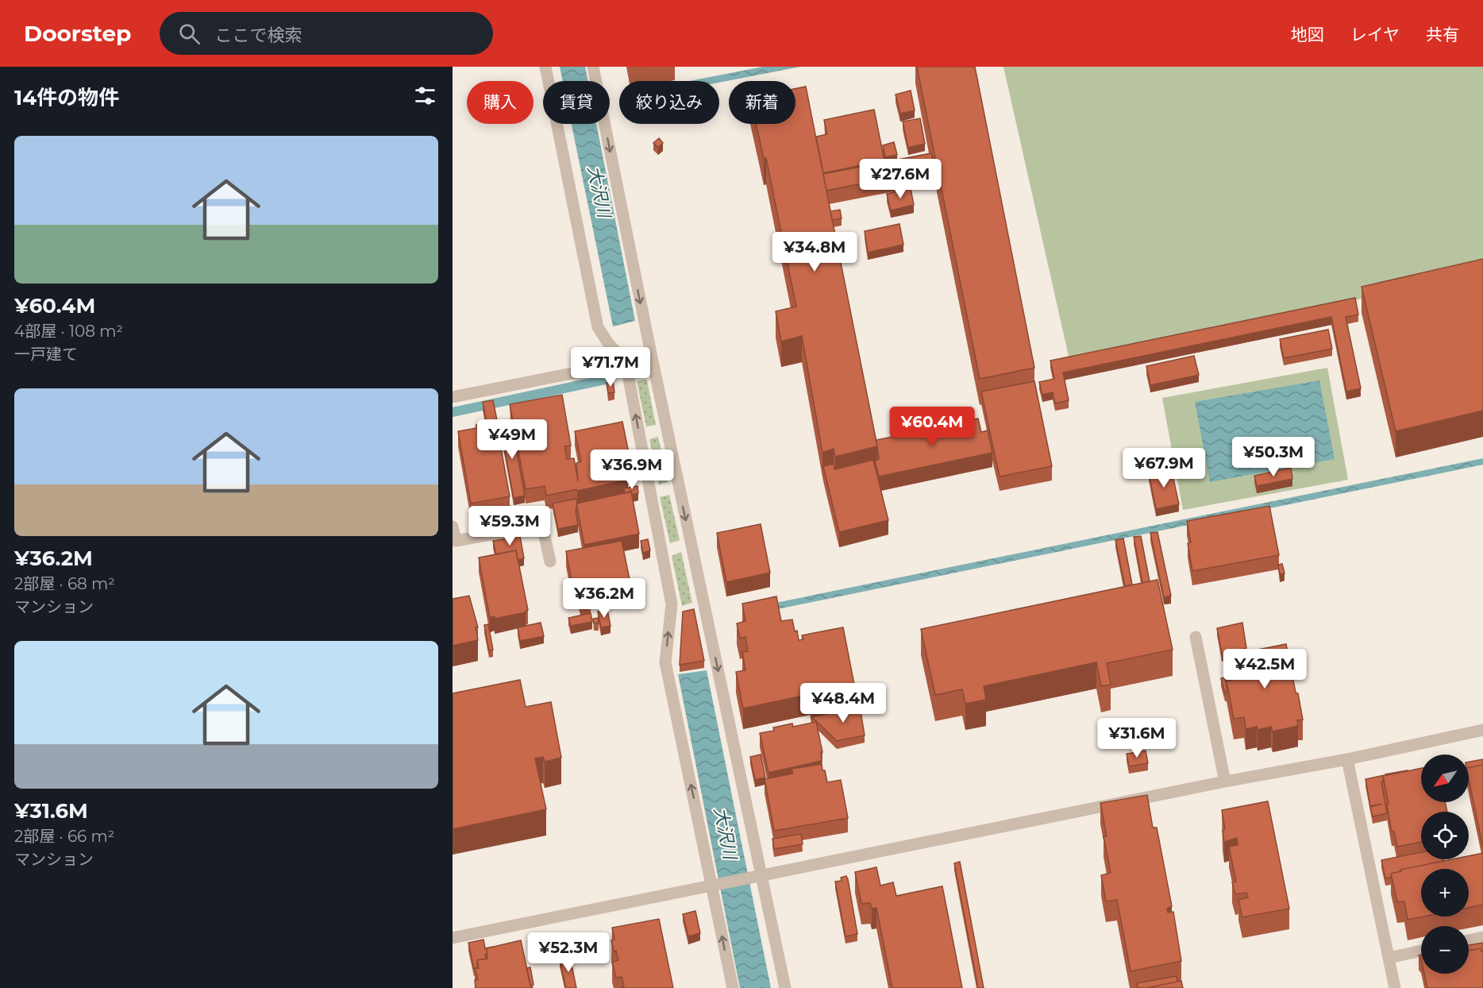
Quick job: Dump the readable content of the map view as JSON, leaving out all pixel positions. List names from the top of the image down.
{
  "water": ["大沢川"],
  "north": "bottom left",
  "page": {
    "header": "Doorstep",
    "search": "ここで検索",
    "nav": ["地図", "レイヤ", "共有"],
    "heading": "14件の物件",
    "chip": [
      "購入",
      "賃貸",
      "絞り込み",
      "新着"
    ],
    "list": [
      {
        "name": "¥60.4M",
        "note": "4部屋 · 108 m² · 一戸建て"
      },
      {
        "name": "¥36.2M",
        "note": "2部屋 · 68 m² · マンション"
      },
      {
        "name": "¥31.6M",
        "note": "2部屋 · 66 m² · マンション"
      }
    ],
    "price": [
      "¥27.6M",
      "¥34.8M",
      "¥71.7M",
      "¥60.4M",
      "¥49M",
      "¥50.3M",
      "¥67.9M",
      "¥36.9M",
      "¥59.3M",
      "¥36.2M",
      "¥42.5M",
      "¥48.4M",
      "¥31.6M",
      "¥52.3M"
    ],
    "map_buttons": ["+", "−"]
  }
}
